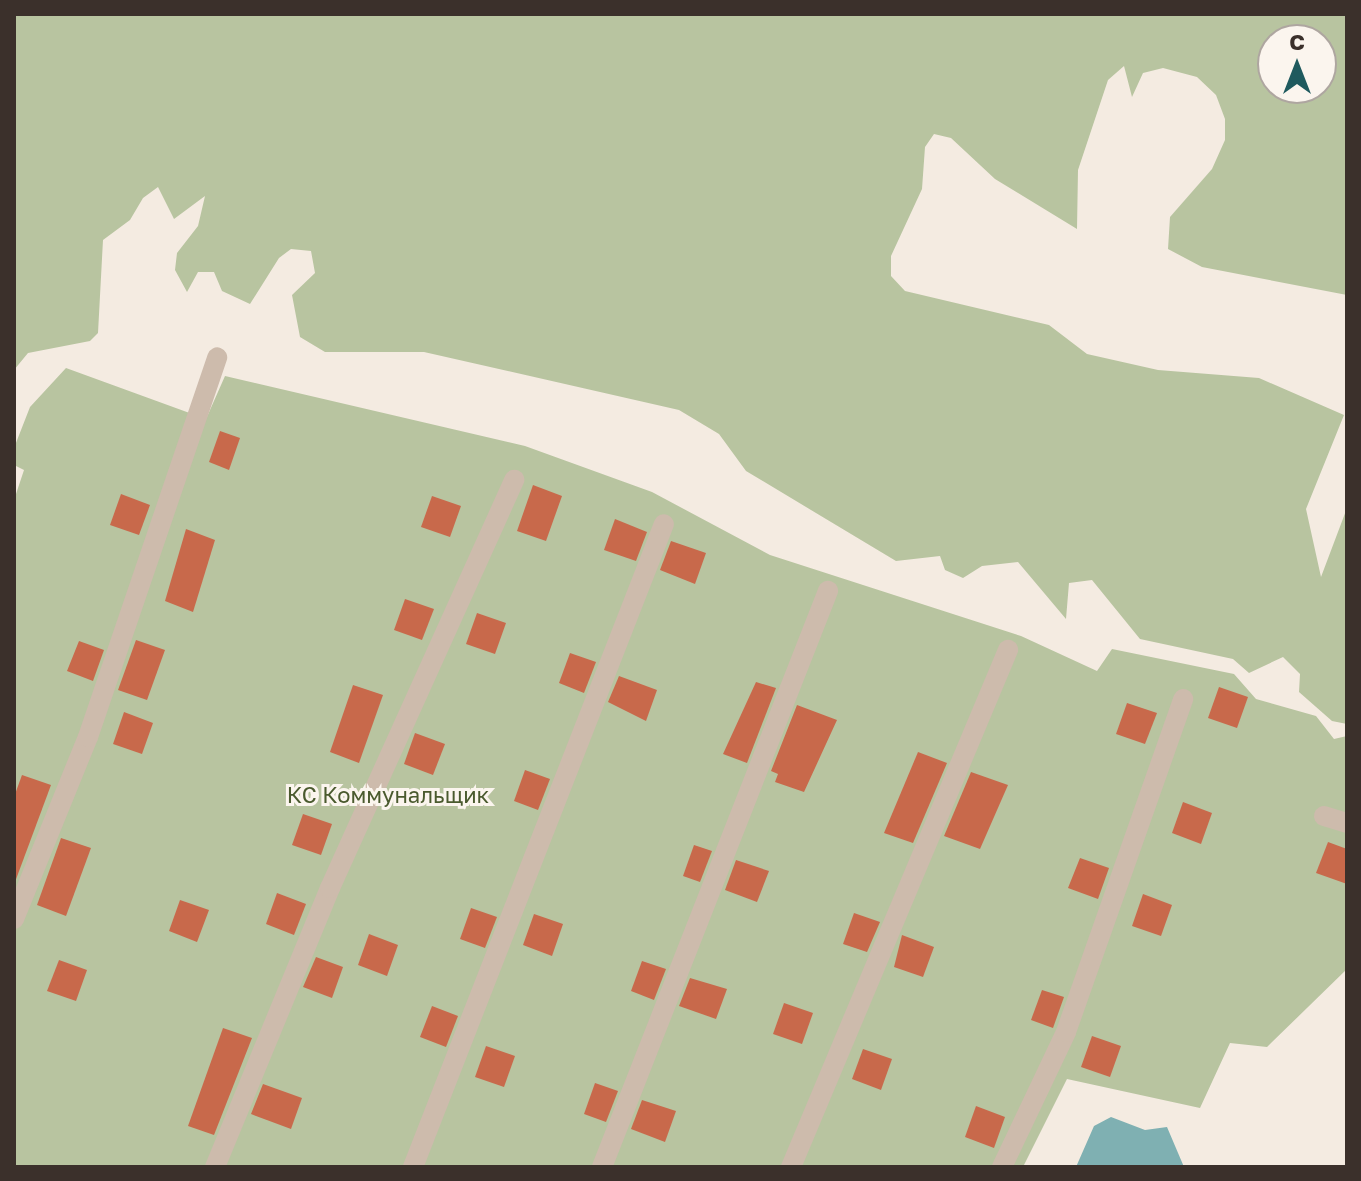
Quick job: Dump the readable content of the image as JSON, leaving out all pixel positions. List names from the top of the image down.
{
  "parks": ["КС Коммунальщик"],
  "north": "top"
}
